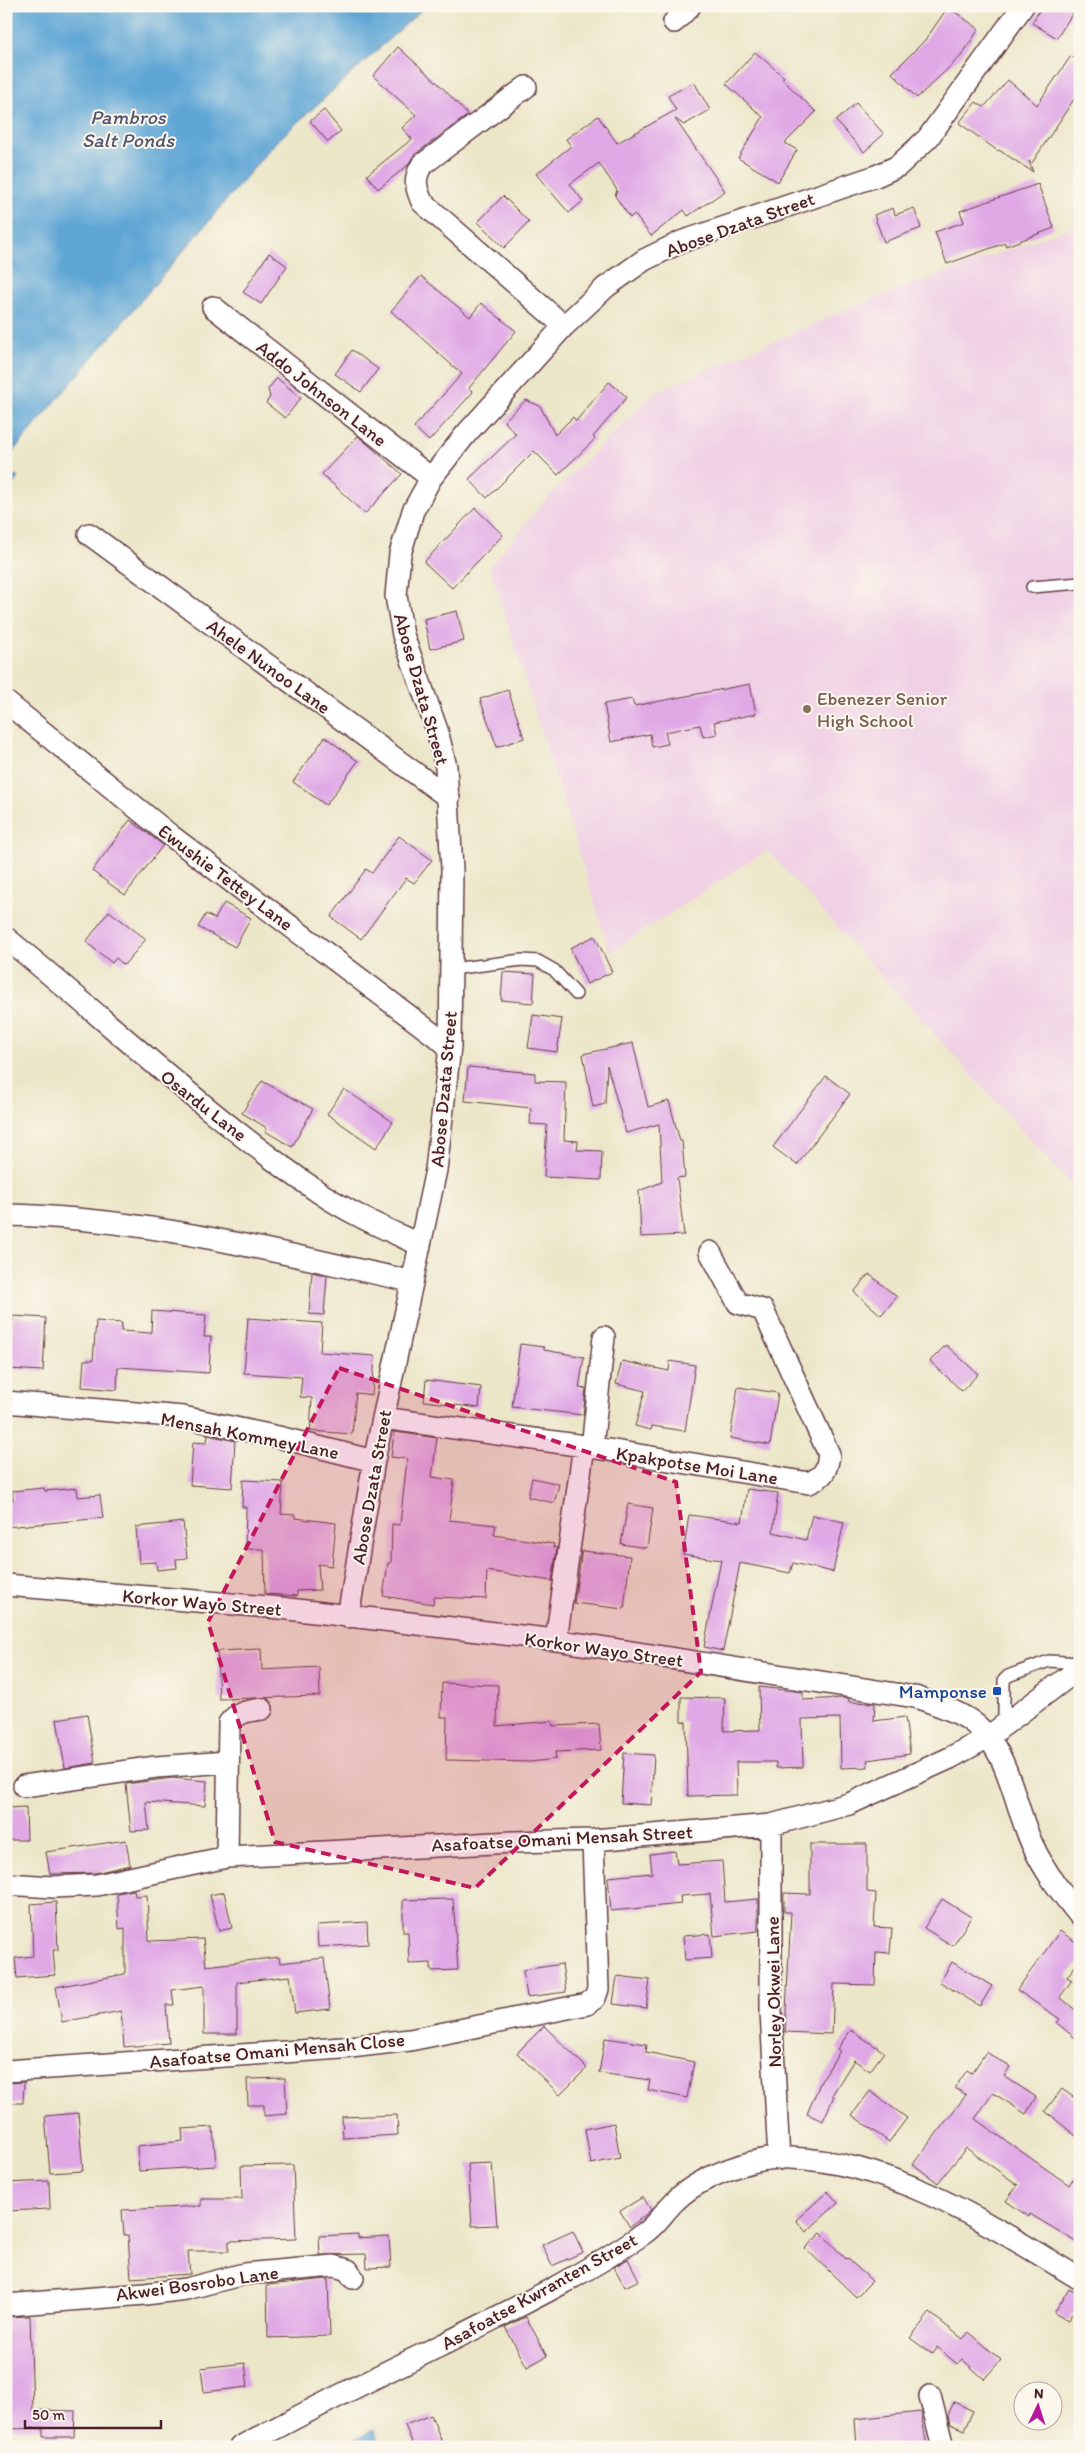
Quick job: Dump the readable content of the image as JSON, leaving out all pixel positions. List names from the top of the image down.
{
  "streets": {
    "street": [
      "Abose Dzata Street",
      "Addo Johnson Lane",
      "Ahele Nunoo Lane",
      "Ewushie Tettey Lane",
      "Osardu Lane",
      "Mensah Kommey Lane",
      "Kpakpotse Moi Lane",
      "Korkor Wayo Street",
      "Asafoatse Omani Mensah Street",
      "Norley Okwei Lane",
      "Asafoatse Omani Mensah Close",
      "Akwei Bosrobo Lane",
      "Asafoatse Kwranten Street"
    ]
  },
  "crossings": [
    ["Abose Dzata Street", "Addo Johnson Lane"],
    ["Abose Dzata Street", "Ahele Nunoo Lane"],
    ["Abose Dzata Street", "Ewushie Tettey Lane"],
    ["Abose Dzata Street", "Osardu Lane"],
    ["Abose Dzata Street", "Mensah Kommey Lane"],
    ["Abose Dzata Street", "Kpakpotse Moi Lane"],
    ["Abose Dzata Street", "Korkor Wayo Street"],
    ["Korkor Wayo Street", "Asafoatse Omani Mensah Street"],
    ["Asafoatse Omani Mensah Street", "Norley Okwei Lane"],
    ["Asafoatse Omani Mensah Street", "Asafoatse Omani Mensah Close"],
    ["Norley Okwei Lane", "Asafoatse Kwranten Street"]
  ],
  "water": ["Pambros Salt Ponds"],
  "places": {
    "other": ["Ebenezer Senior High School"],
    "transit": ["Mamponse"]
  },
  "scale_bar": "50 m",
  "north": "top"
}
